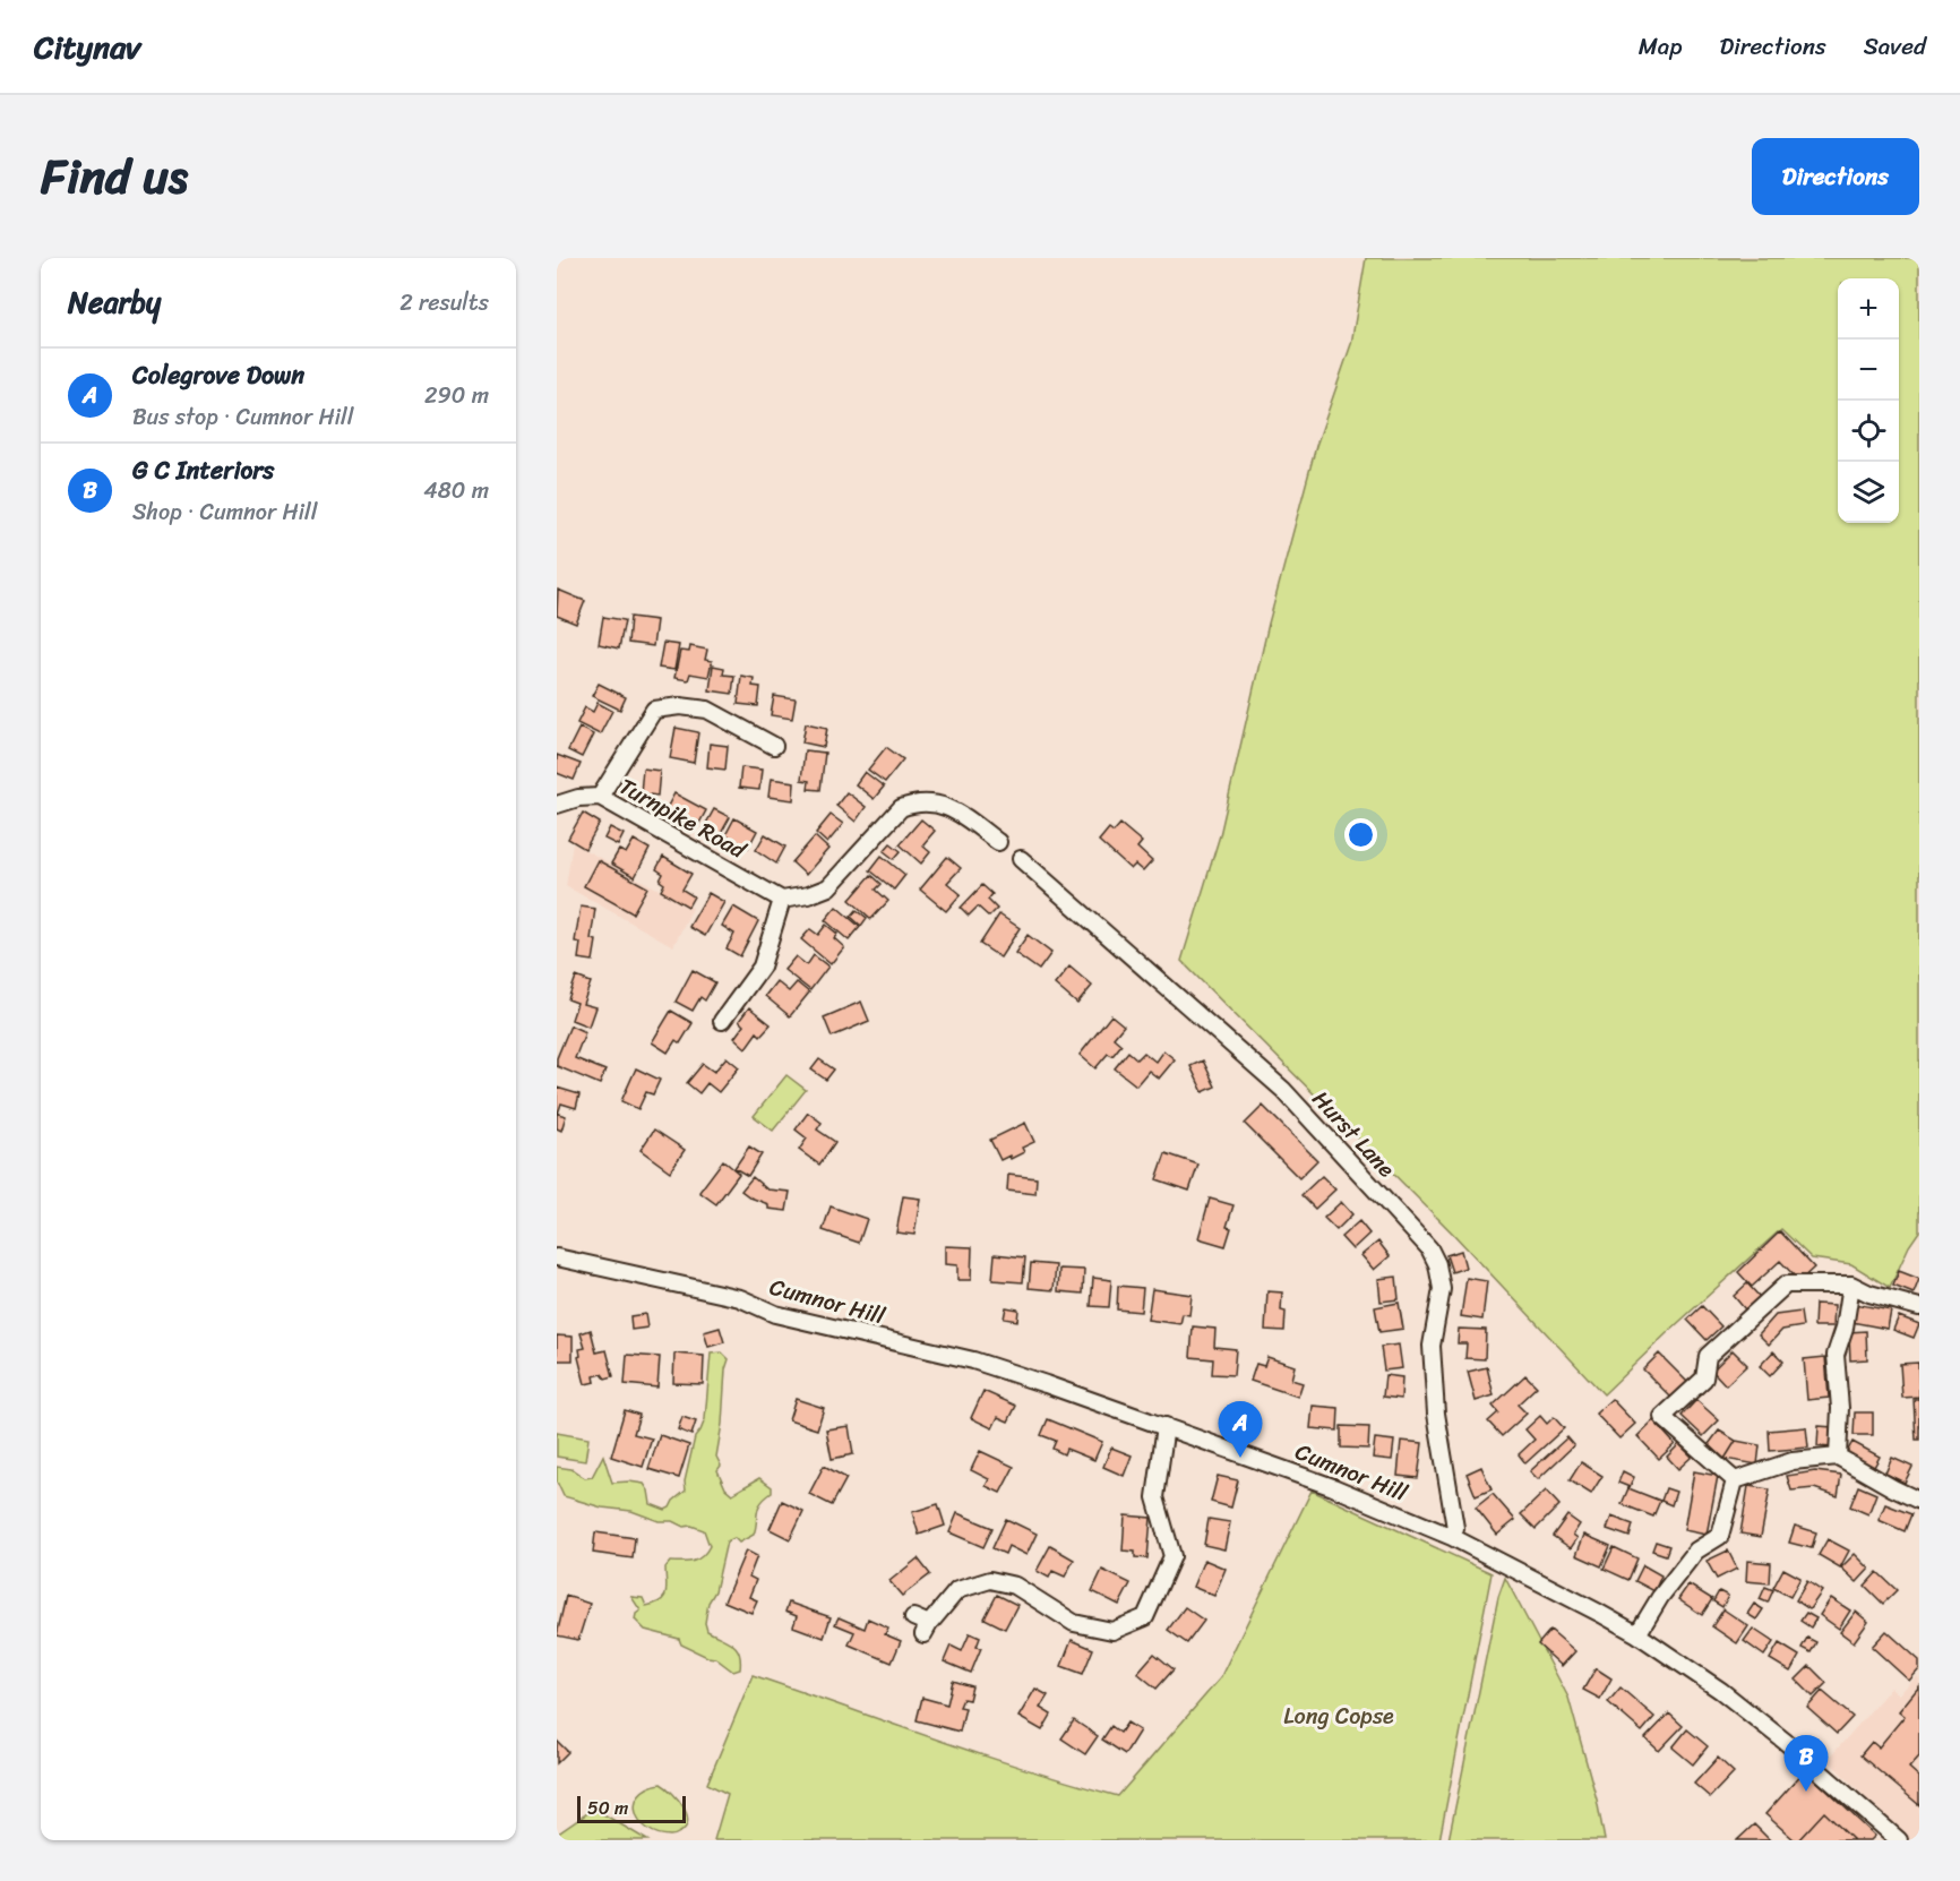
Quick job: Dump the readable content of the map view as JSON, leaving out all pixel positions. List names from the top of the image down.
{
  "streets": {
    "street": ["Turnpike Road", "Hurst Lane", "Cumnor Hill"]
  },
  "crossings": [
    ["Hurst Lane", "Cumnor Hill"]
  ],
  "parks": ["Long Copse"],
  "scale_bar": "50 m",
  "page": {
    "header": "Citynav",
    "nav": ["Map", "Directions", "Saved"],
    "title": "Find us",
    "buttons": "Directions",
    "heading": ["Nearby", "2 results"],
    "map_buttons": ["+", "−"],
    "list": [
      {
        "mark": "A",
        "name": "Colegrove Down",
        "note": "Bus stop · Cumnor Hill",
        "value": "290 m"
      },
      {
        "mark": "B",
        "name": "G C Interiors",
        "note": "Shop · Cumnor Hill",
        "value": "480 m"
      }
    ],
    "pins": ["A", "B"],
    "scale": "50 m"
  }
}
